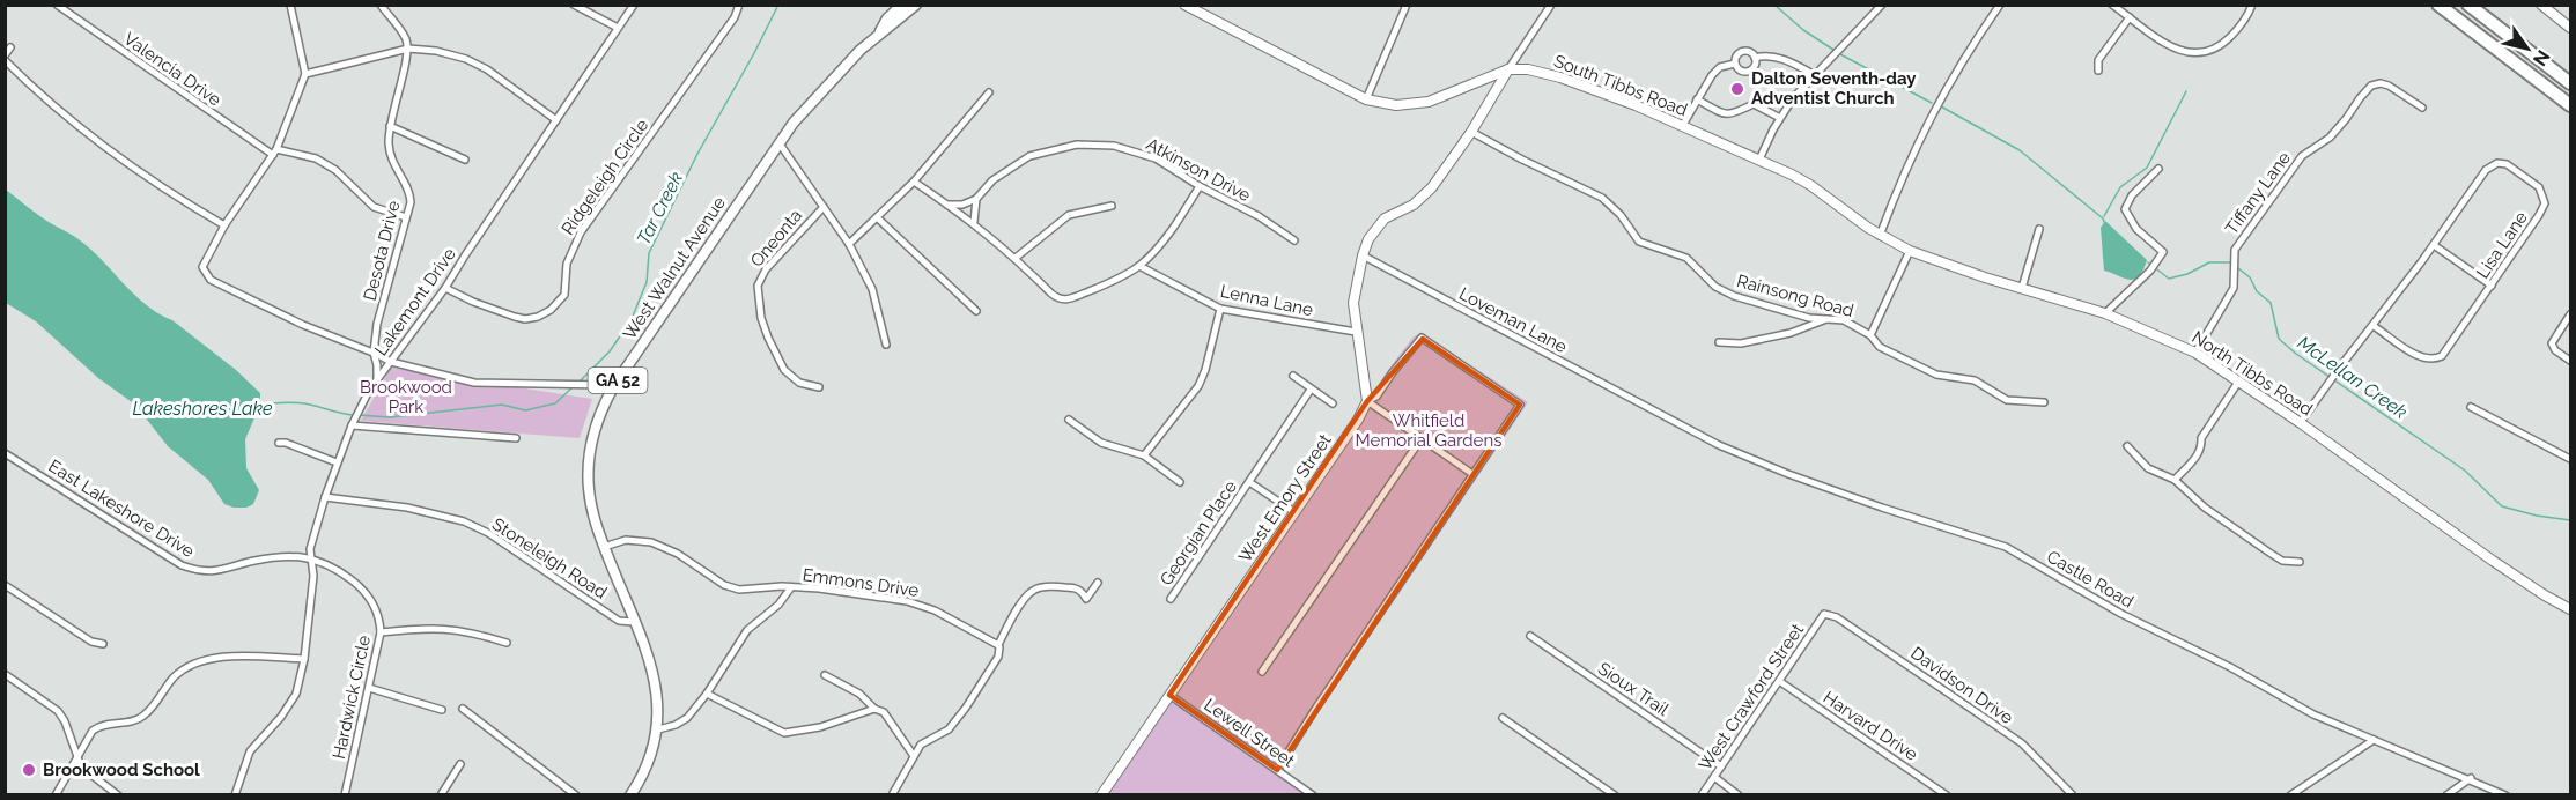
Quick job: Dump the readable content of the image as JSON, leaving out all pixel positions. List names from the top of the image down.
{
  "streets": {
    "main road": ["West Walnut Avenue", "GA 52"],
    "street": [
      "Valencia Drive",
      "South Tibbs Road",
      "Atkinson Drive",
      "Ridgeleigh Circle",
      "Tiffany Lane",
      "Oneonta",
      "Lisa Lane",
      "Desota Drive",
      "Rainsong Road",
      "Lenna Lane",
      "Lakemont Drive",
      "Loveman Lane",
      "North Tibbs Road",
      "West Emory Street",
      "East Lakeshore Drive",
      "Georgian Place",
      "Stoneleigh Road",
      "Castle Road",
      "Emmons Drive",
      "Davidson Drive",
      "Sioux Trail",
      "Hardwick Circle",
      "West Crawford Street",
      "Harvard Drive",
      "Lewell Street"
    ]
  },
  "crossings": [
    ["Valencia Drive", "Desota Drive"],
    ["South Tibbs Road", "North Tibbs Road"],
    ["Ridgeleigh Circle", "Lakemont Drive"],
    ["Tiffany Lane", "North Tibbs Road"],
    ["Lisa Lane", "North Tibbs Road"],
    ["Desota Drive", "Lakemont Drive"],
    ["West Walnut Avenue", "Stoneleigh Road"],
    ["West Walnut Avenue", "Emmons Drive"],
    ["Lakemont Drive", "East Lakeshore Drive"],
    ["Lakemont Drive", "Stoneleigh Road"],
    ["Lakemont Drive", "Hardwick Circle"],
    ["Loveman Lane", "Castle Road"],
    ["West Emory Street", "Georgian Place"],
    ["West Emory Street", "Lewell Street"],
    ["East Lakeshore Drive", "Hardwick Circle"],
    ["Davidson Drive", "West Crawford Street"],
    ["Sioux Trail", "West Crawford Street"],
    ["West Crawford Street", "Harvard Drive"]
  ],
  "water": ["Tar Creek", "McLellan Creek", "Lakeshores Lake"],
  "parks": ["Brookwood Park", "Whitfield Memorial Gardens"],
  "places": ["Dalton Seventh-day Adventist Church", "Brookwood School"],
  "north": "bottom right"
}
